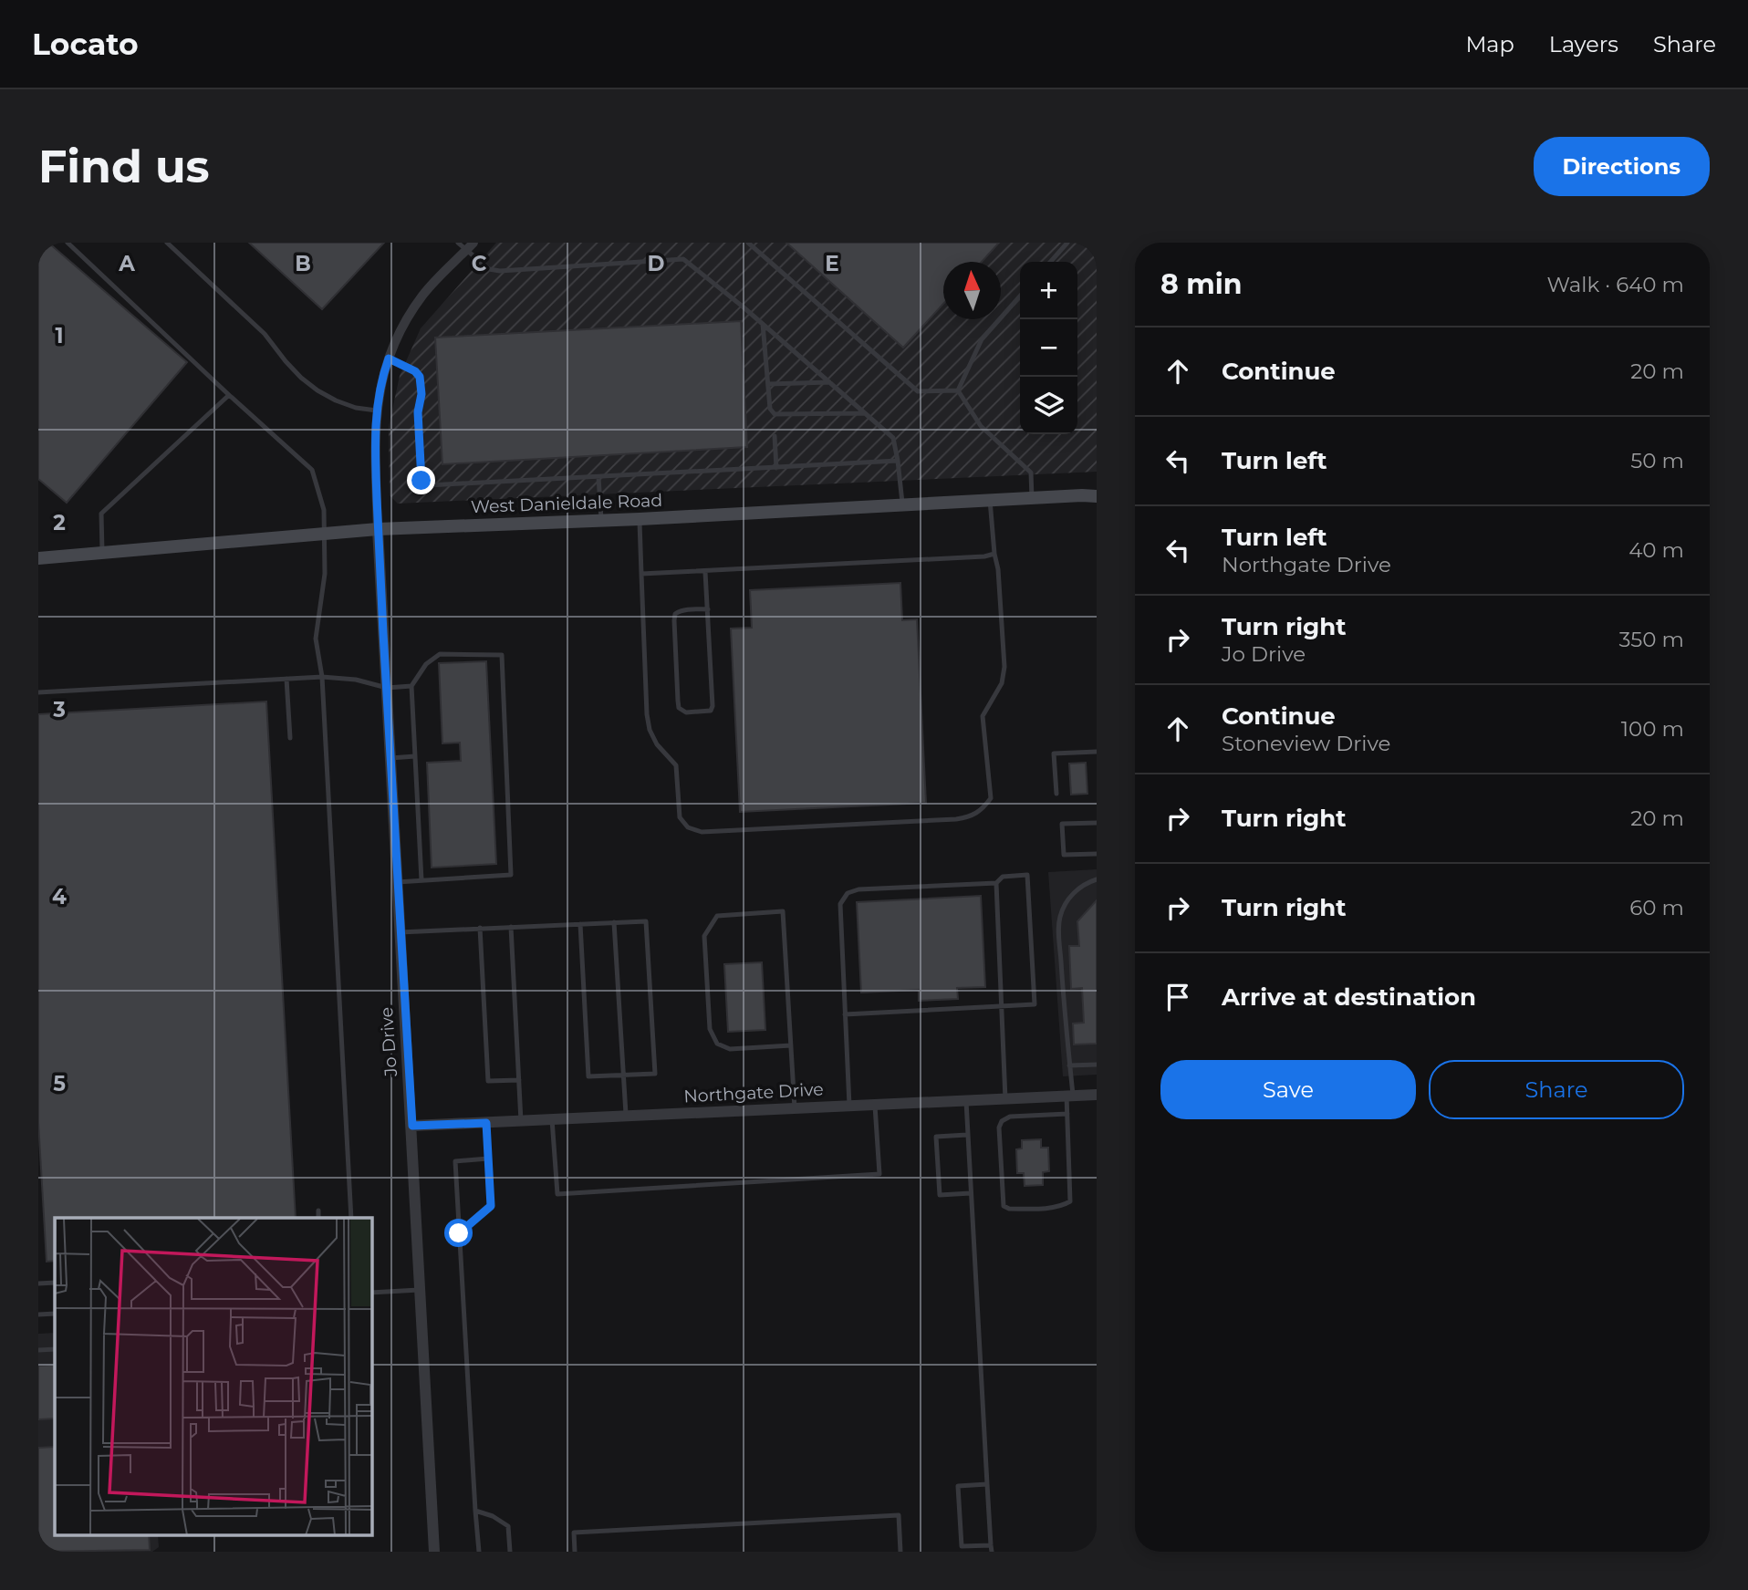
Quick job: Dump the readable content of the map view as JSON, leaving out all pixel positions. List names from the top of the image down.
{
  "streets": {
    "main road": ["West Danieldale Road"],
    "street": ["Jo Drive", "Northgate Drive"]
  },
  "crossings": [
    ["West Danieldale Road", "Jo Drive"],
    ["Jo Drive", "Northgate Drive"]
  ],
  "north": "top",
  "page": {
    "header": "Locato",
    "nav": ["Map", "Layers", "Share"],
    "buttons": [
      "Directions",
      ["Save", "Share"]
    ],
    "title": "Find us",
    "heading": ["8 min", "Walk · 640 m"],
    "map_buttons": ["+", "−"],
    "list": [
      ["Continue", "20 m"],
      ["Turn left", "50 m"],
      ["Turn left", "Northgate Drive", "40 m"],
      ["Turn right", "Jo Drive", "350 m"],
      ["Continue", "Stoneview Drive", "100 m"],
      ["Turn right", "20 m"],
      ["Turn right", "60 m"],
      "Arrive at destination"
    ]
  },
  "grid": {
    "columns": [
      "A",
      "B",
      "C",
      "D",
      "E"
    ],
    "rows": [
      "1",
      "2",
      "3",
      "4",
      "5"
    ]
  }
}
